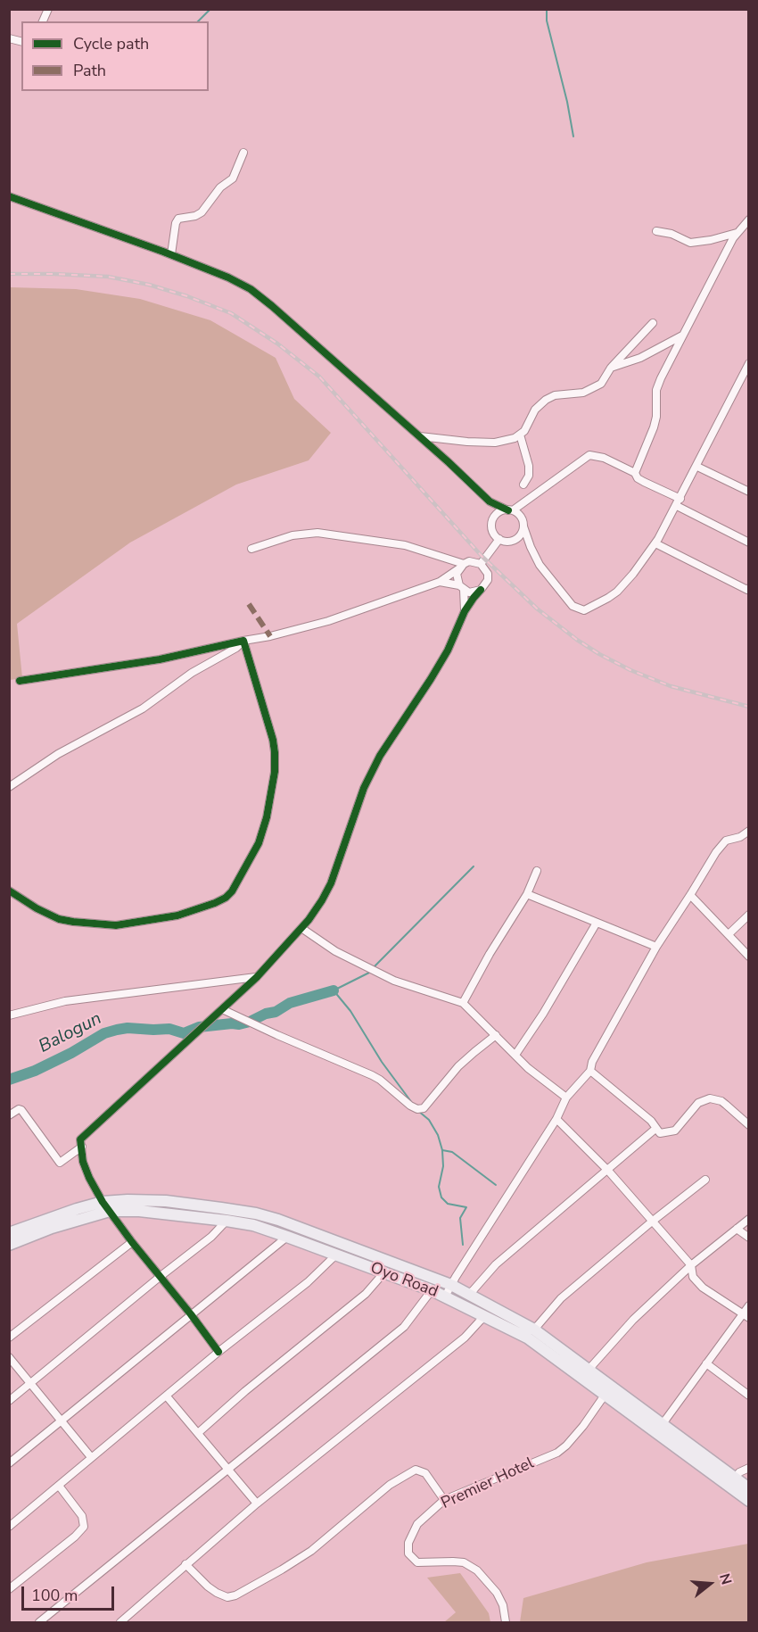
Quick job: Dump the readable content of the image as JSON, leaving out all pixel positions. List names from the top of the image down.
{
  "streets": {
    "main road": ["Oyo Road"],
    "street": ["Premier Hotel"]
  },
  "crossings": [
    ["Oyo Road", "Premier Hotel"]
  ],
  "water": ["Balogun"],
  "legend": ["Cycle path", "Path"],
  "scale_bar": "100 m",
  "north": "right"
}
